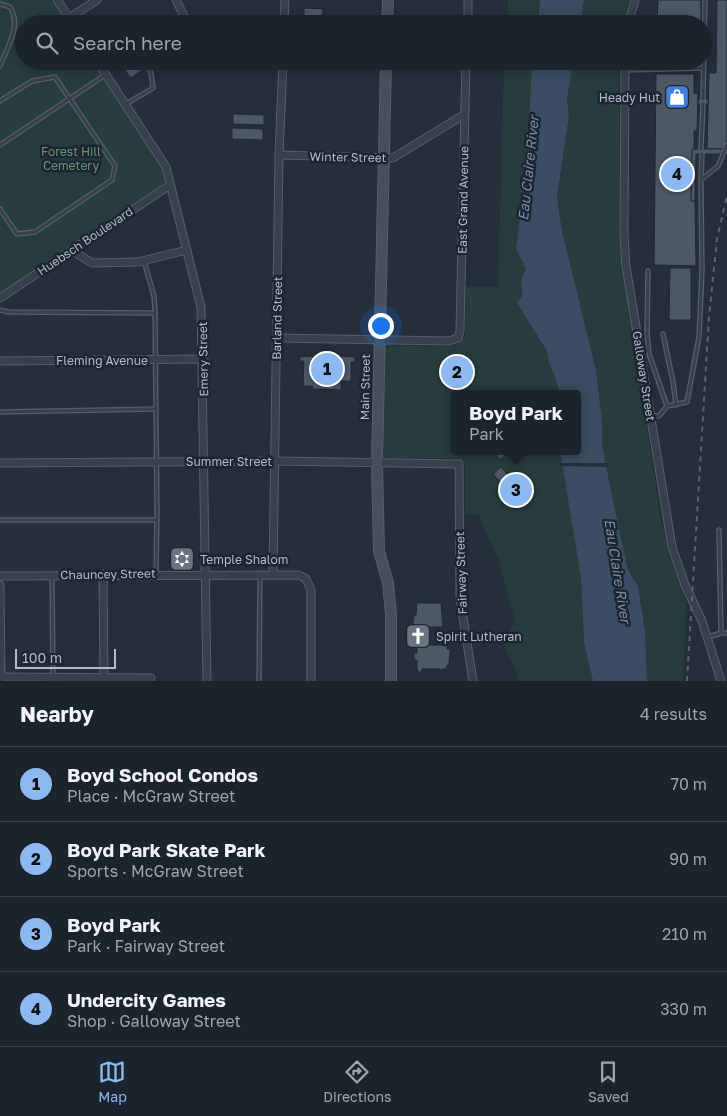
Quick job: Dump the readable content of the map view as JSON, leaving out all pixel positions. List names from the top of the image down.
{
  "streets": {
    "street": [
      "Winter Street",
      "East Grand Avenue",
      "Huebsch Boulevard",
      "Barland Street",
      "Emery Street",
      "Fleming Avenue",
      "Galloway Street",
      "Main Street",
      "Summer Street",
      "Fairway Street",
      "Chauncey Street"
    ]
  },
  "crossings": [
    ["Winter Street", "East Grand Avenue"],
    ["Winter Street", "Barland Street"],
    ["Winter Street", "Main Street"],
    ["East Grand Avenue", "Main Street"],
    ["Huebsch Boulevard", "Emery Street"],
    ["Barland Street", "Summer Street"],
    ["Barland Street", "Chauncey Street"],
    ["Emery Street", "Fleming Avenue"],
    ["Emery Street", "Summer Street"],
    ["Emery Street", "Chauncey Street"],
    ["Main Street", "Summer Street"],
    ["Summer Street", "Fairway Street"]
  ],
  "water": ["Eau Claire River"],
  "parks": ["Forest Hill Cemetery"],
  "places": {
    "shop": ["Heady Hut"],
    "synagogue": ["Temple Shalom"],
    "church": ["Spirit Lutheran"]
  },
  "scale_bar": "100 m",
  "page": {
    "search": "Search here",
    "pins": [
      "4",
      "1",
      "2",
      "3"
    ],
    "popup": ["Boyd Park", "Park"],
    "scale": "100 m",
    "heading": ["Nearby", "4 results"],
    "list": [
      {
        "mark": "1",
        "name": "Boyd School Condos",
        "note": "Place · McGraw Street",
        "value": "70 m"
      },
      {
        "mark": "2",
        "name": "Boyd Park Skate Park",
        "note": "Sports · McGraw Street",
        "value": "90 m"
      },
      {
        "mark": "3",
        "name": "Boyd Park",
        "note": "Park · Fairway Street",
        "value": "210 m"
      },
      {
        "mark": "4",
        "name": "Undercity Games",
        "note": "Shop · Galloway Street",
        "value": "330 m"
      }
    ],
    "nav": ["Map", "Directions", "Saved"]
  }
}
